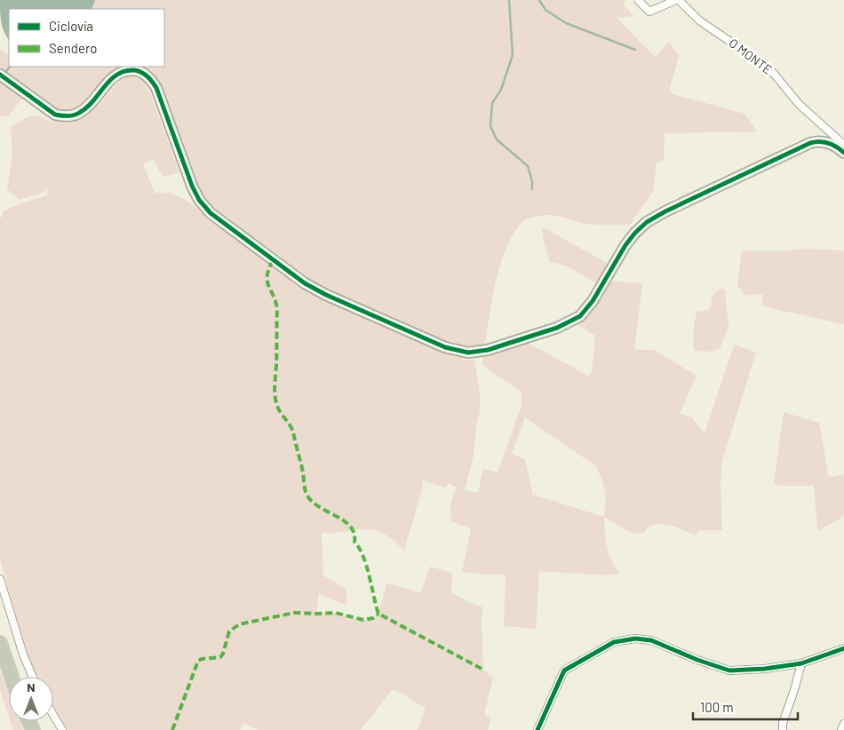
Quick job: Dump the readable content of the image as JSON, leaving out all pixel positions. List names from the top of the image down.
{
  "streets": {
    "street": ["O MONTE"]
  },
  "legend": ["Ciclovía", "Sendero"],
  "scale_bar": "100 m",
  "north": "top"
}
